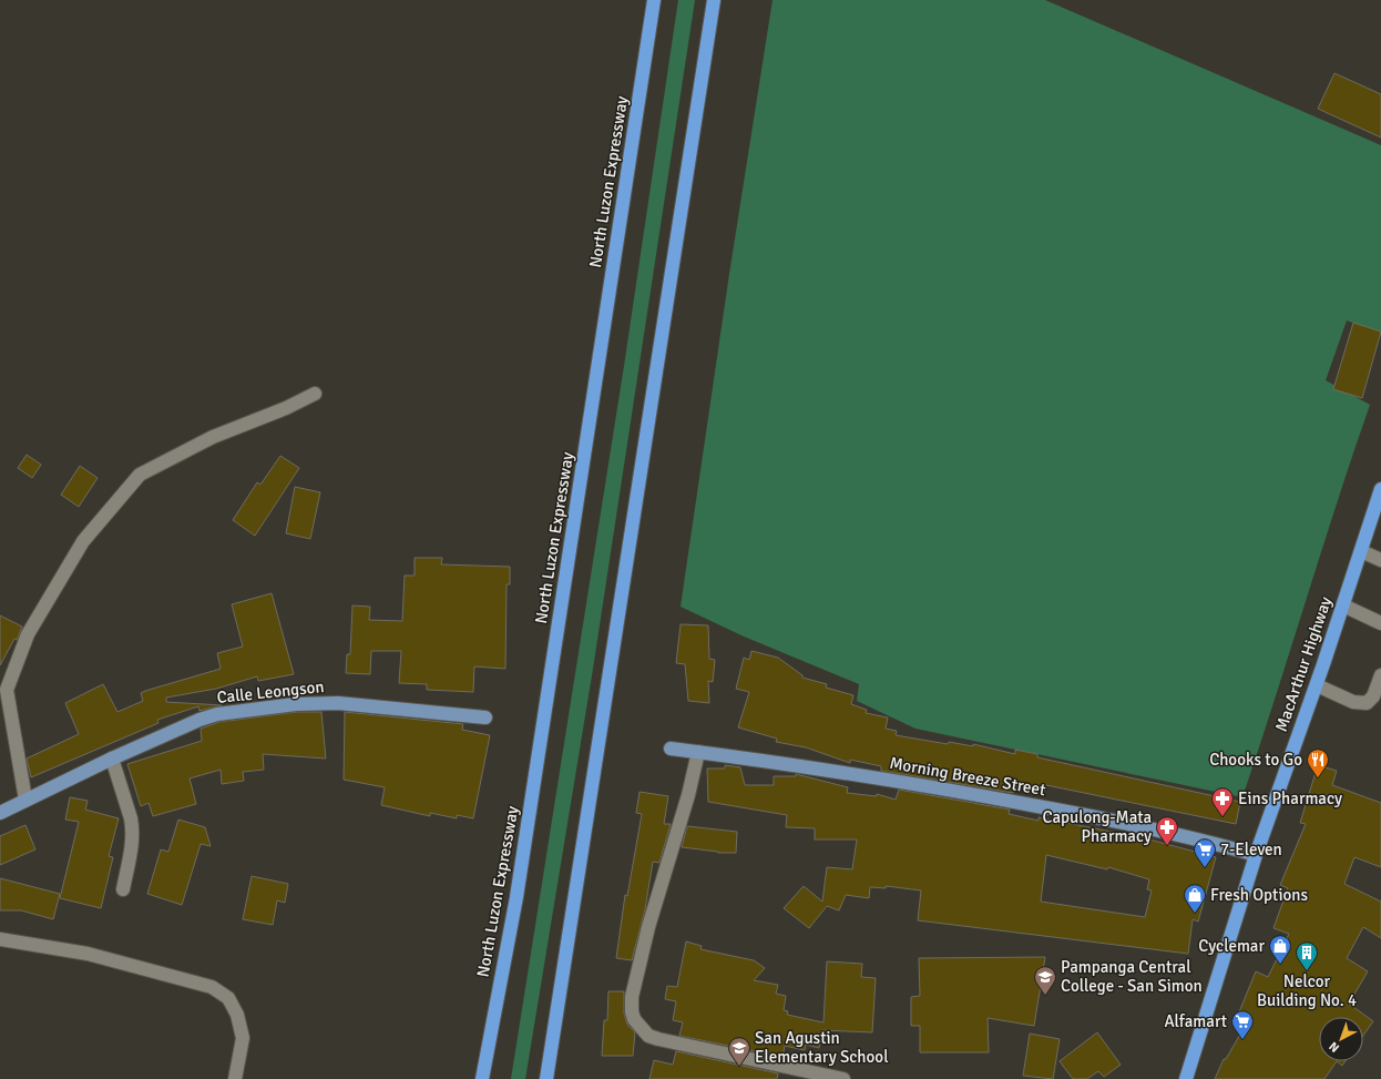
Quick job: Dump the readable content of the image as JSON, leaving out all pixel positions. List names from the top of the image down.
{
  "streets": {
    "highway": ["North Luzon Expressway", "MacArthur Highway"],
    "main road": ["Calle Leongson", "Morning Breeze Street"]
  },
  "crossings": [
    ["MacArthur Highway", "Morning Breeze Street"]
  ],
  "places": {
    "restaurant": ["Chooks to Go"],
    "pharmacy": ["Eins Pharmacy", "Capulong-Mata Pharmacy"],
    "supermarket": ["7-Eleven", "Alfamart"],
    "shop": ["Fresh Options", "Cyclemar"],
    "building": ["Nelcor Building No. 4"],
    "school or university": ["Pampanga Central College - San Simon", "San Agustin Elementary School"]
  },
  "north": "bottom left"
}
